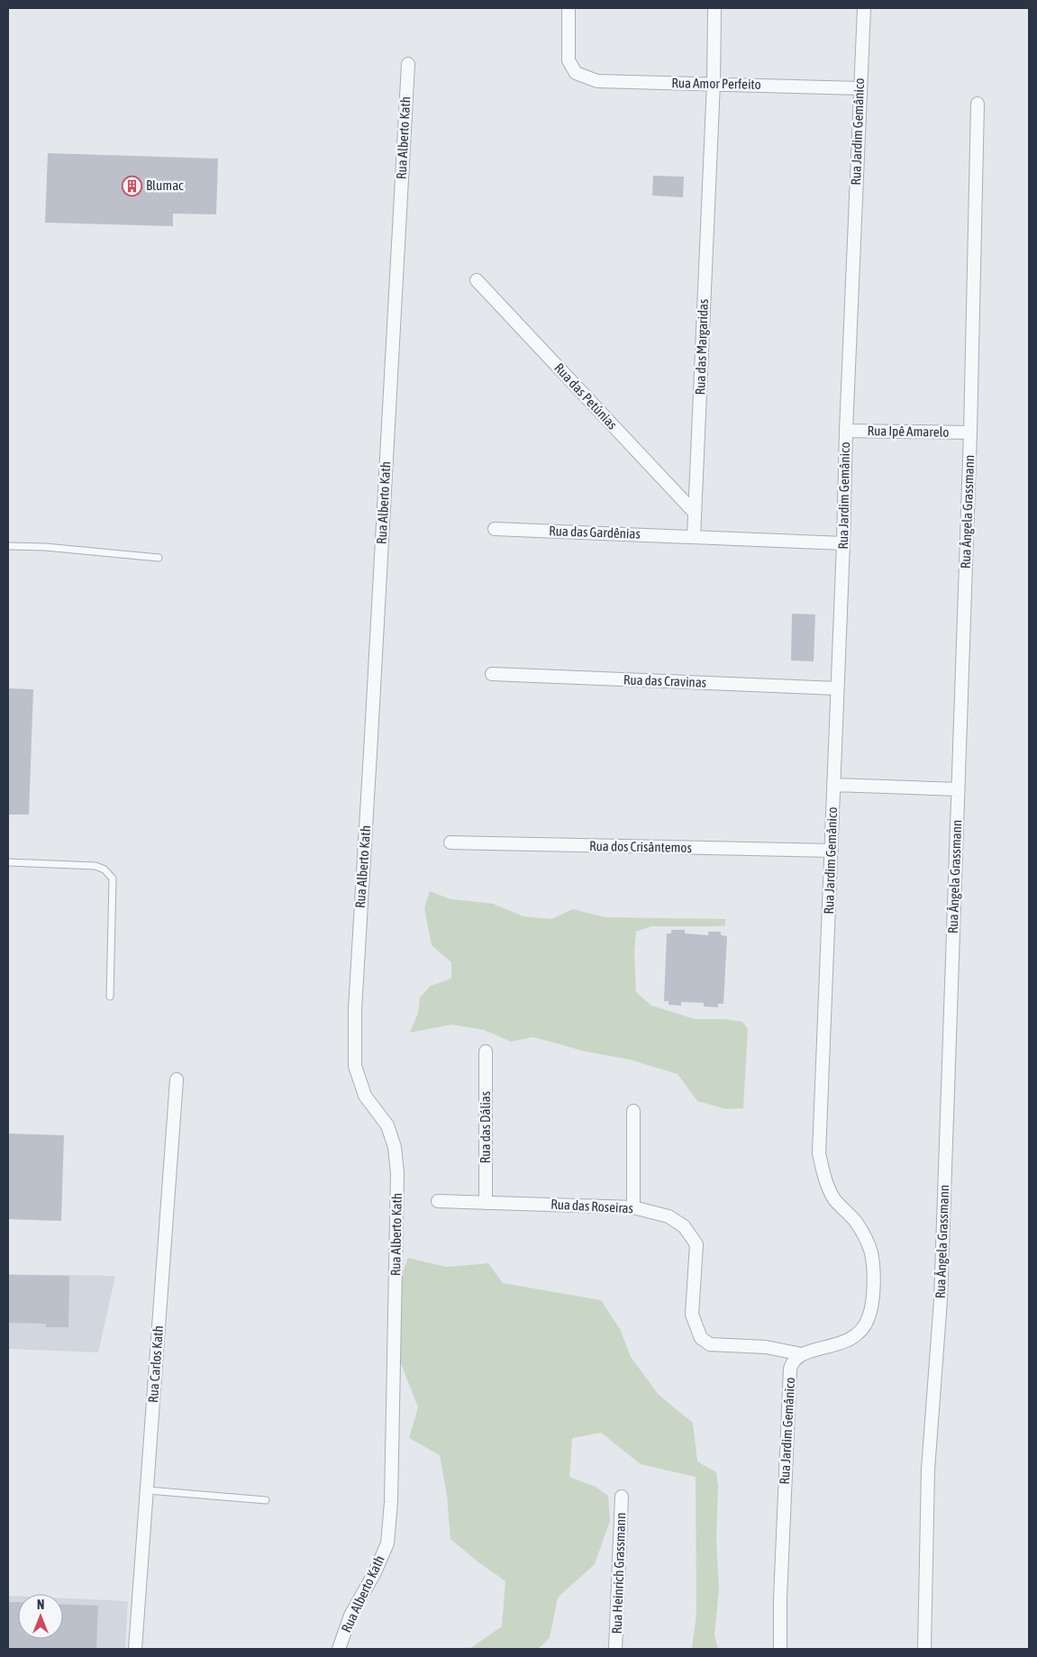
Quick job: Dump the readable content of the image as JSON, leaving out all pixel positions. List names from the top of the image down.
{
  "streets": {
    "street": [
      "Rua Amor Perfeito",
      "Rua Jardim Gemânico",
      "Rua Alberto Kath",
      "Rua das Margaridas",
      "Rua das Petúnias",
      "Rua Ipê Amarelo",
      "Rua Ângela Grassmann",
      "Rua das Gardênias",
      "Rua das Cravinas",
      "Rua dos Crisântemos",
      "Rua das Dálias",
      "Rua das Roseiras",
      "Rua Carlos Kath",
      "Rua Heinrich Grassmann"
    ]
  },
  "crossings": [
    ["Rua Amor Perfeito", "Rua Jardim Gemânico"],
    ["Rua Amor Perfeito", "Rua das Margaridas"],
    ["Rua Jardim Gemânico", "Rua Ipê Amarelo"],
    ["Rua Jardim Gemânico", "Rua das Cravinas"],
    ["Rua Jardim Gemânico", "Rua dos Crisântemos"],
    ["Rua Jardim Gemânico", "Rua das Roseiras"],
    ["Rua das Margaridas", "Rua das Petúnias"],
    ["Rua das Margaridas", "Rua das Gardênias"],
    ["Rua Ipê Amarelo", "Rua Ângela Grassmann"],
    ["Rua das Dálias", "Rua das Roseiras"]
  ],
  "places": {
    "building": ["Blumac"]
  },
  "north": "top"
}
